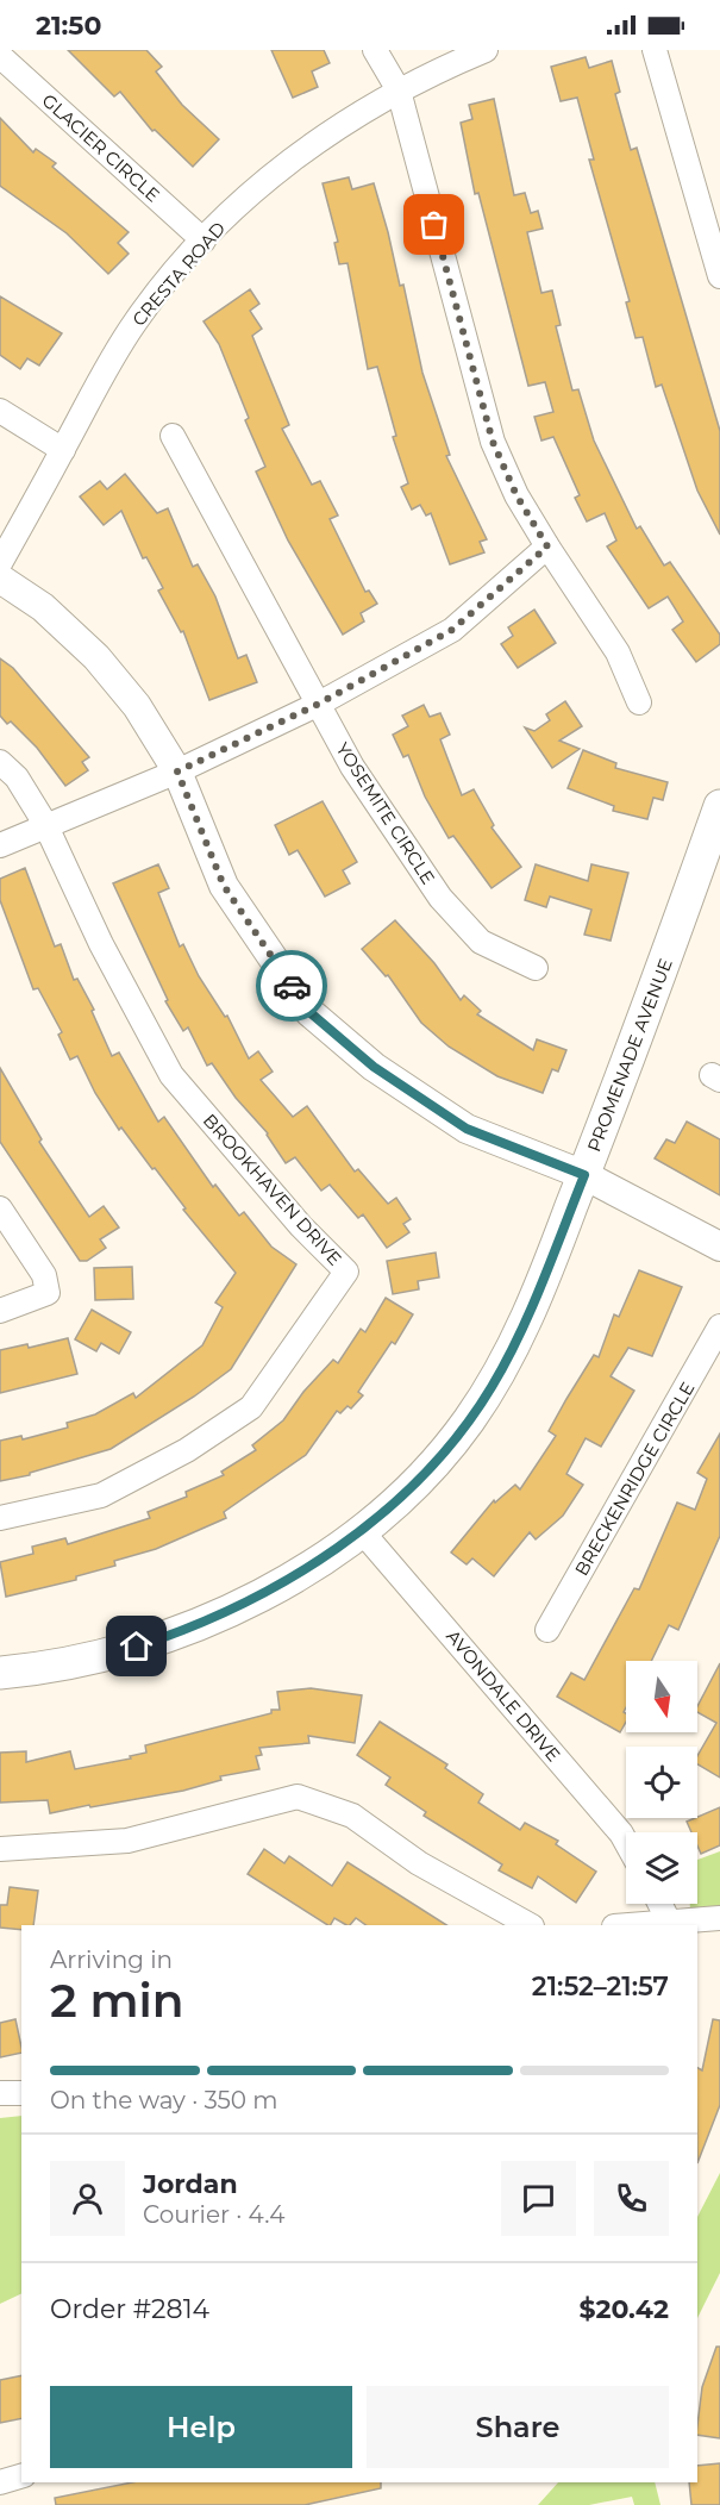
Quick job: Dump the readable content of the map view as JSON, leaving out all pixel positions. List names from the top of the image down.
{
  "streets": {
    "main road": ["PROMENADE AVENUE"],
    "street": [
      "GLACIER CIRCLE",
      "CRESTA ROAD",
      "YOSEMITE CIRCLE",
      "BROOKHAVEN DRIVE",
      "BRECKENRIDGE CIRCLE",
      "AVONDALE DRIVE"
    ]
  },
  "crossings": [
    ["GLACIER CIRCLE", "CRESTA ROAD"],
    ["PROMENADE AVENUE", "AVONDALE DRIVE"]
  ],
  "north": "bottom",
  "page": {
    "status": "21:50",
    "heading": ["2 min", "Arriving in", "21:52–21:57"],
    "panel": [
      "Jordan",
      "Courier · 4.4",
      "Order #2814",
      "$20.42"
    ],
    "bar": "On the way · 350 m",
    "buttons": ["Help", "Share"]
  }
}
